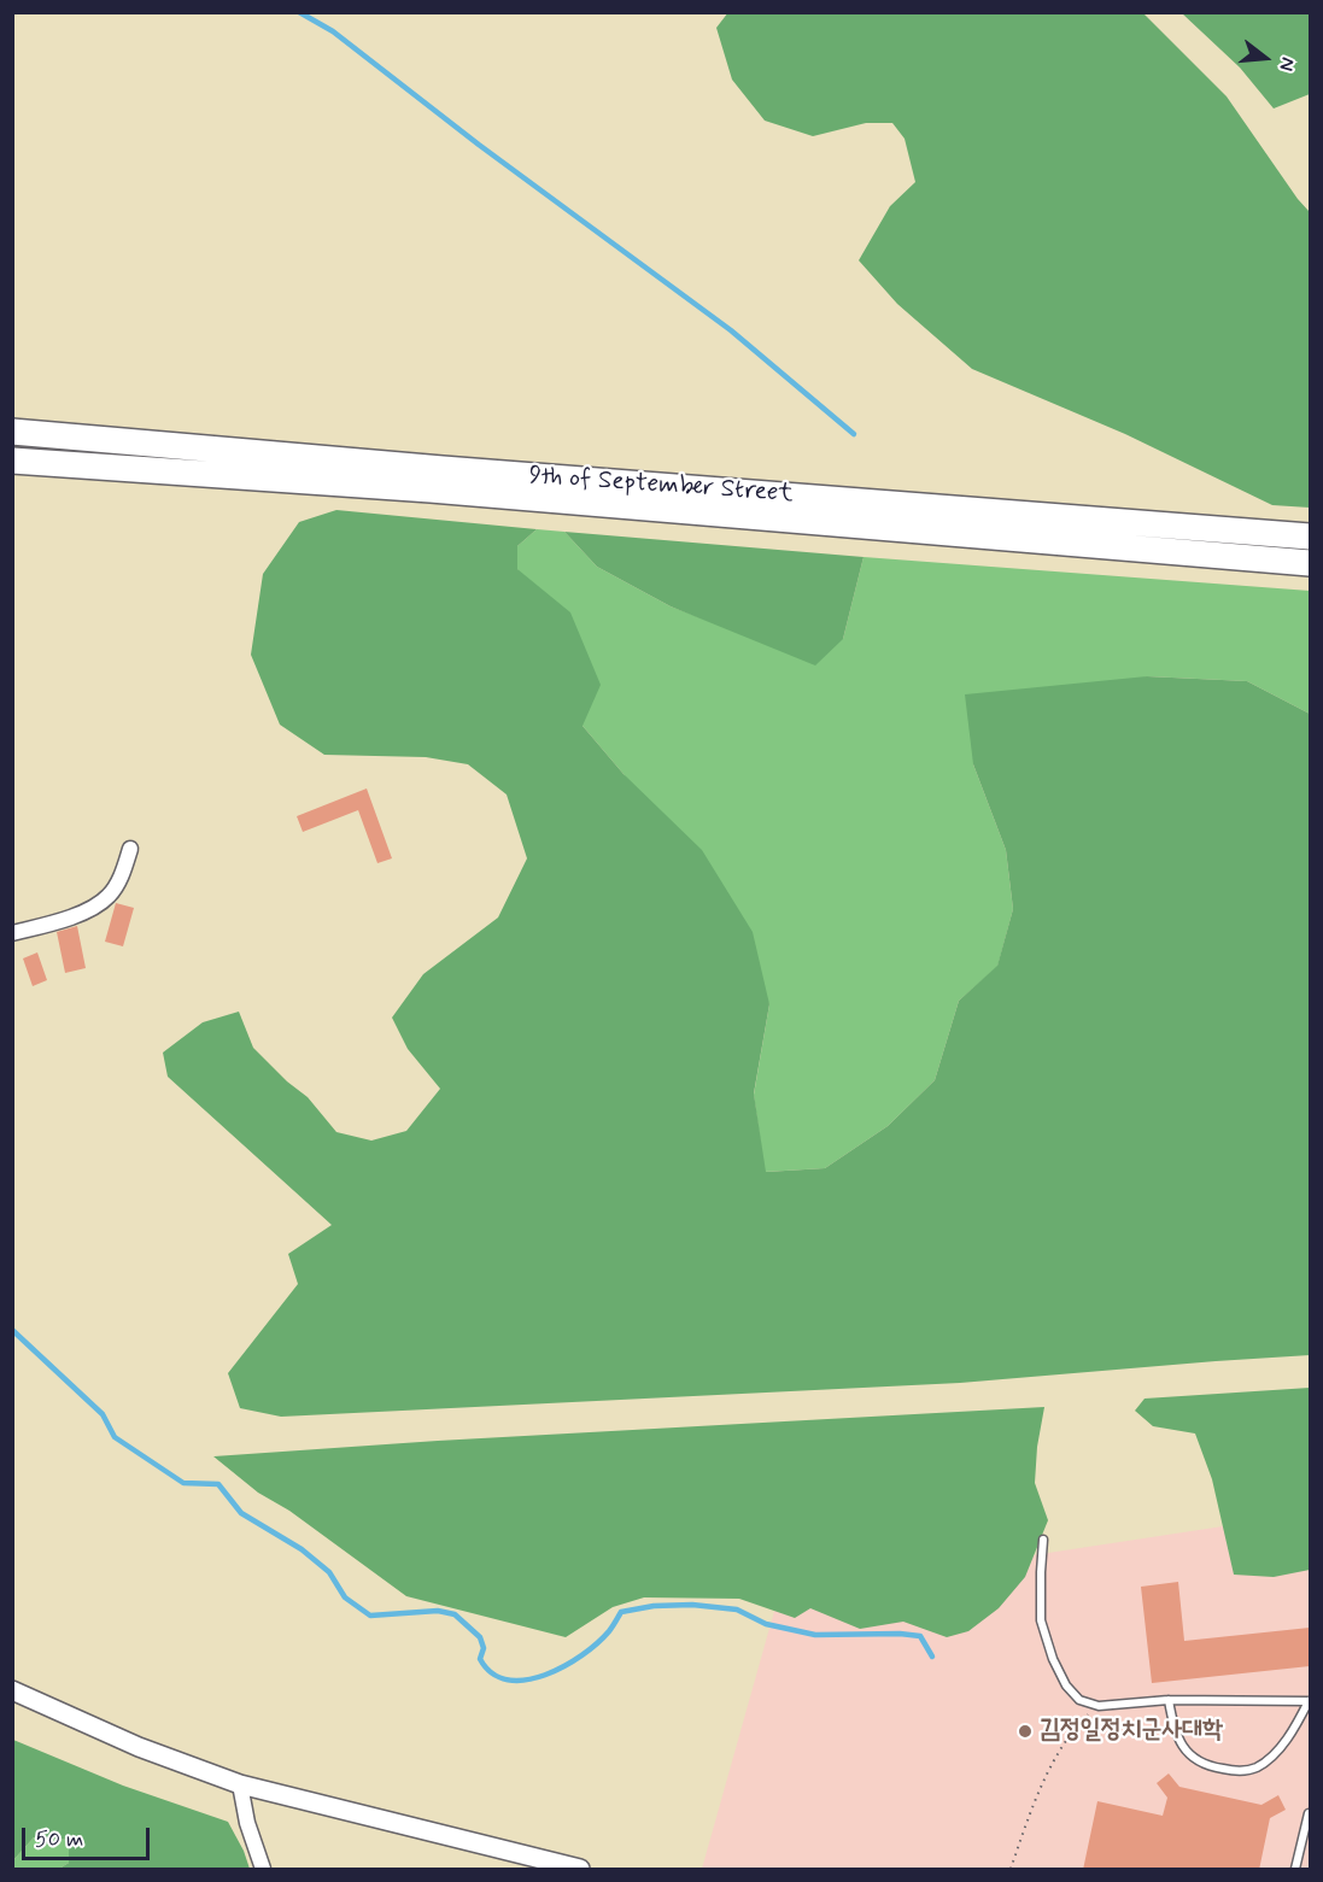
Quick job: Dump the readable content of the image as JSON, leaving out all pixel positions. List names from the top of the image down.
{
  "streets": {
    "highway": ["9th of September Street"]
  },
  "places": ["김정일정치군사대학"],
  "scale_bar": "50 m",
  "north": "right"
}
